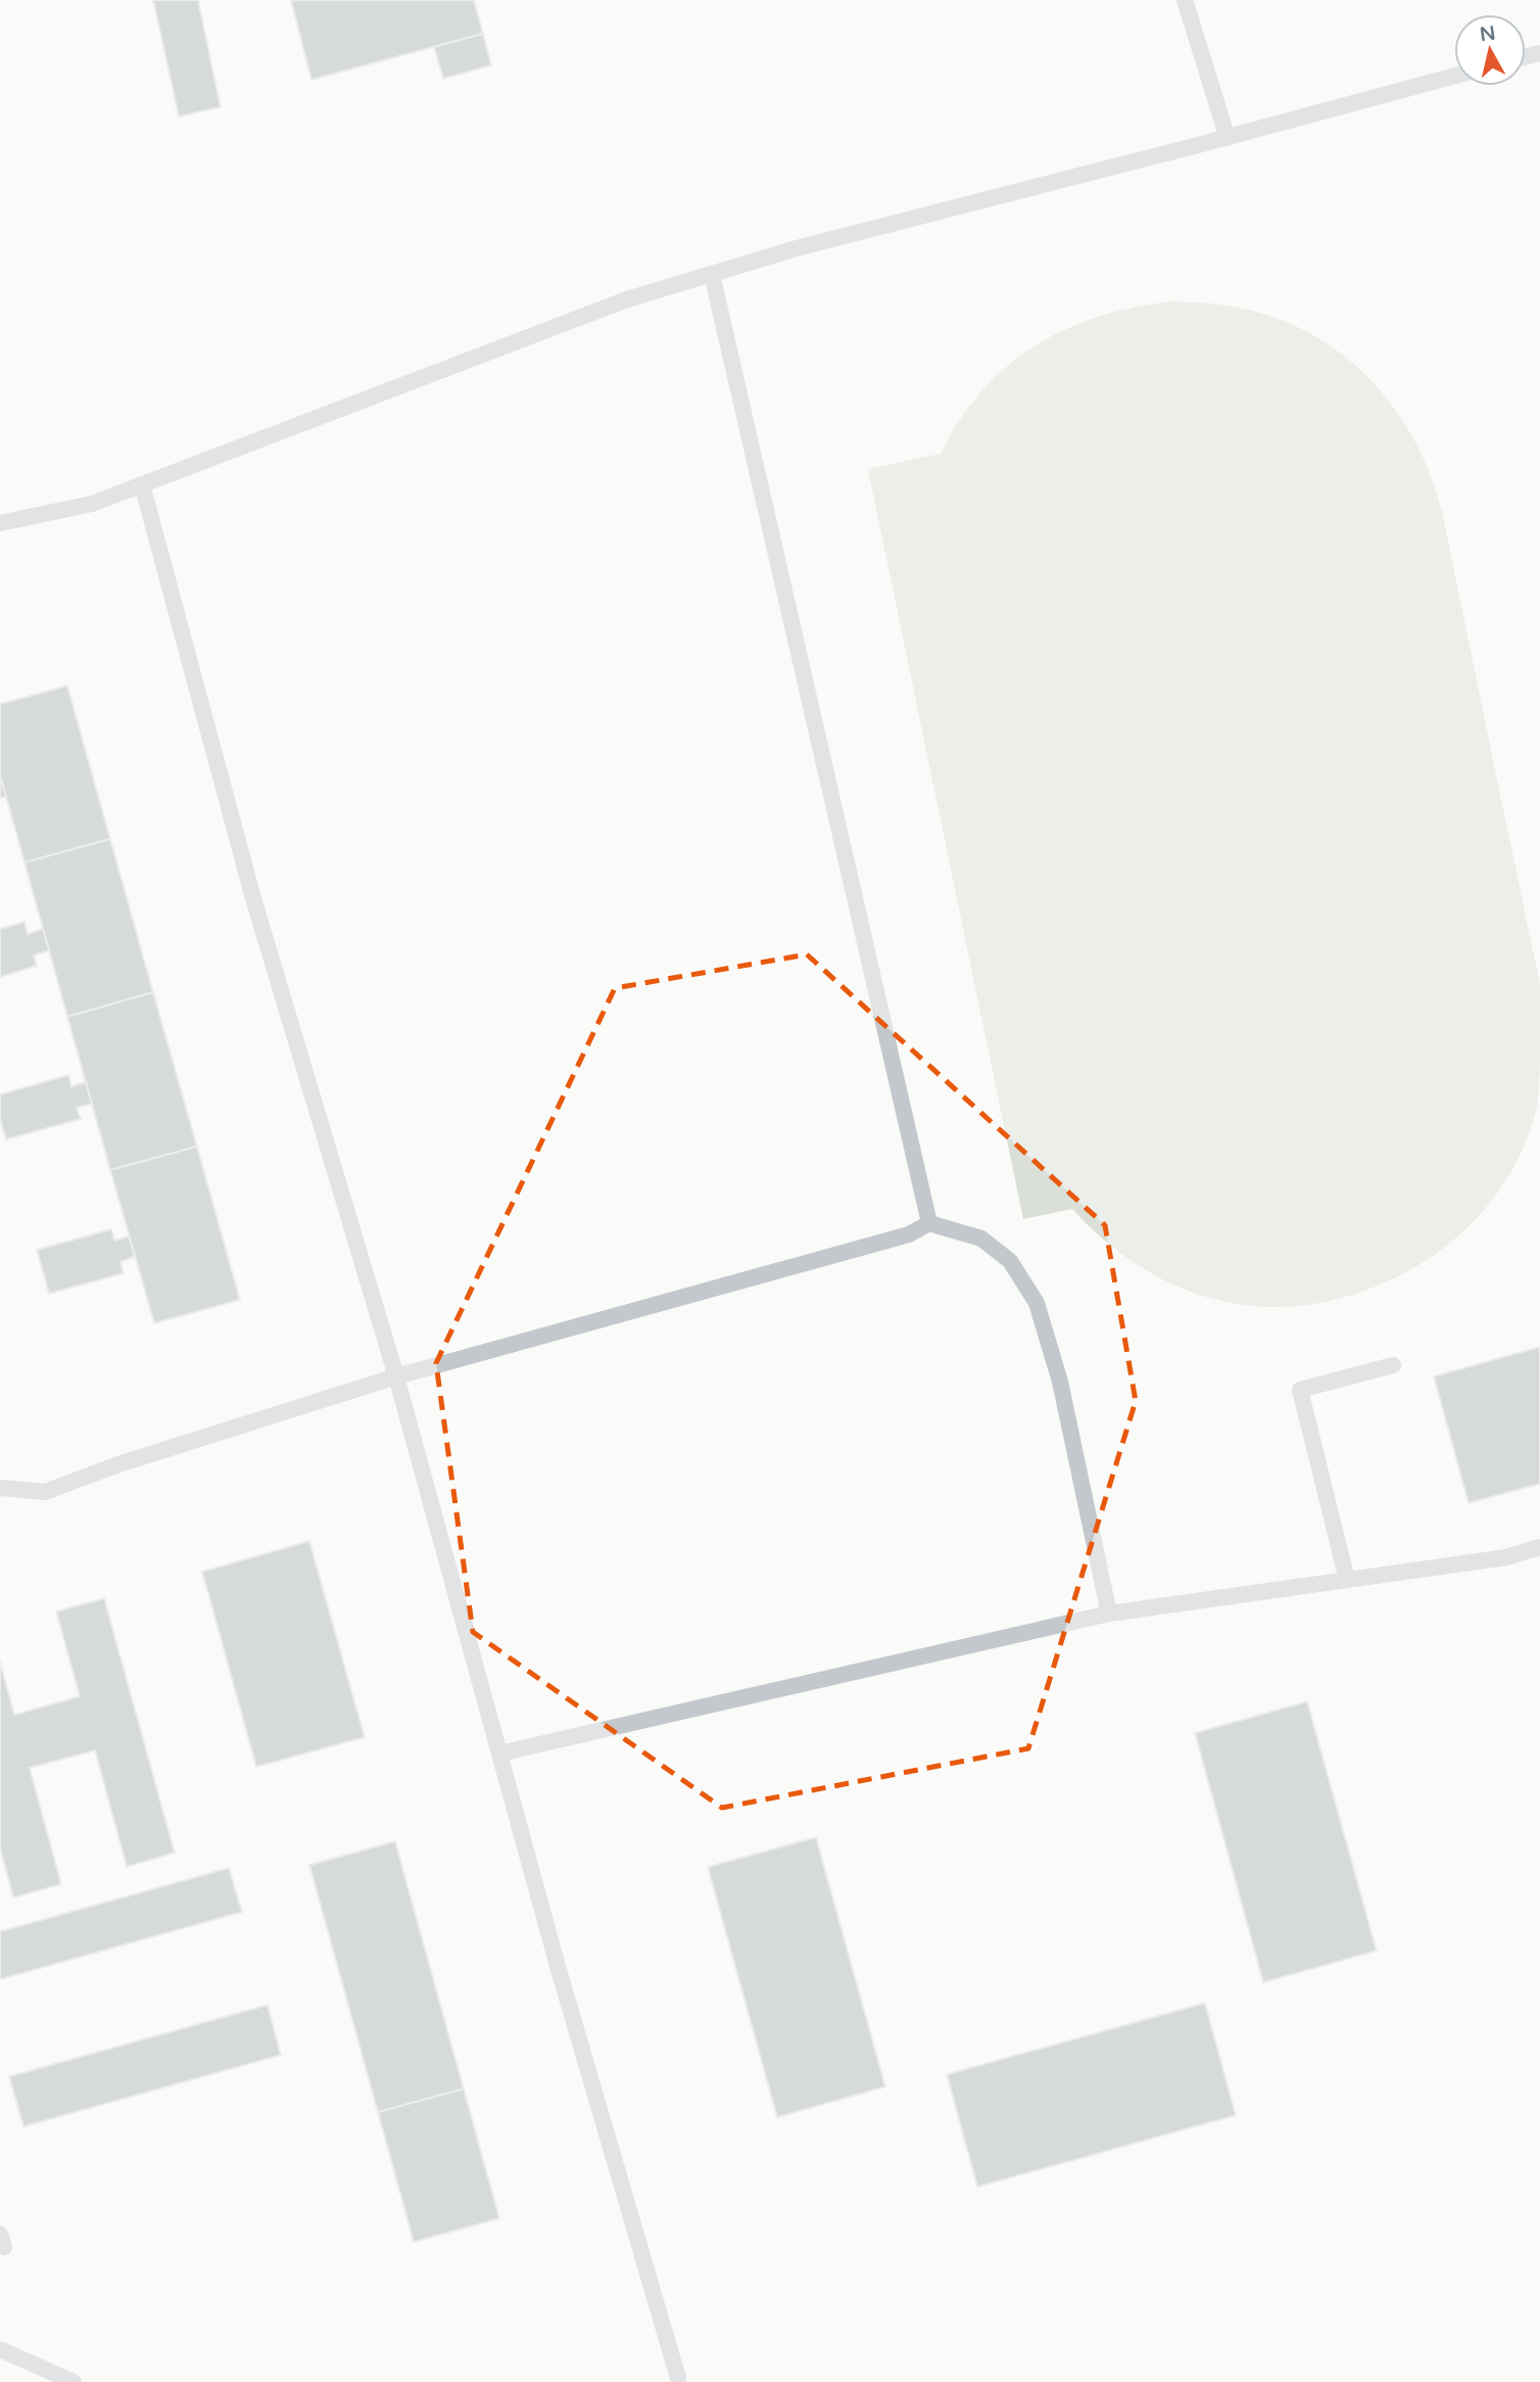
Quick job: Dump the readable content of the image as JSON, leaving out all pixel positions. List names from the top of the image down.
{
  "north": "top"
}
